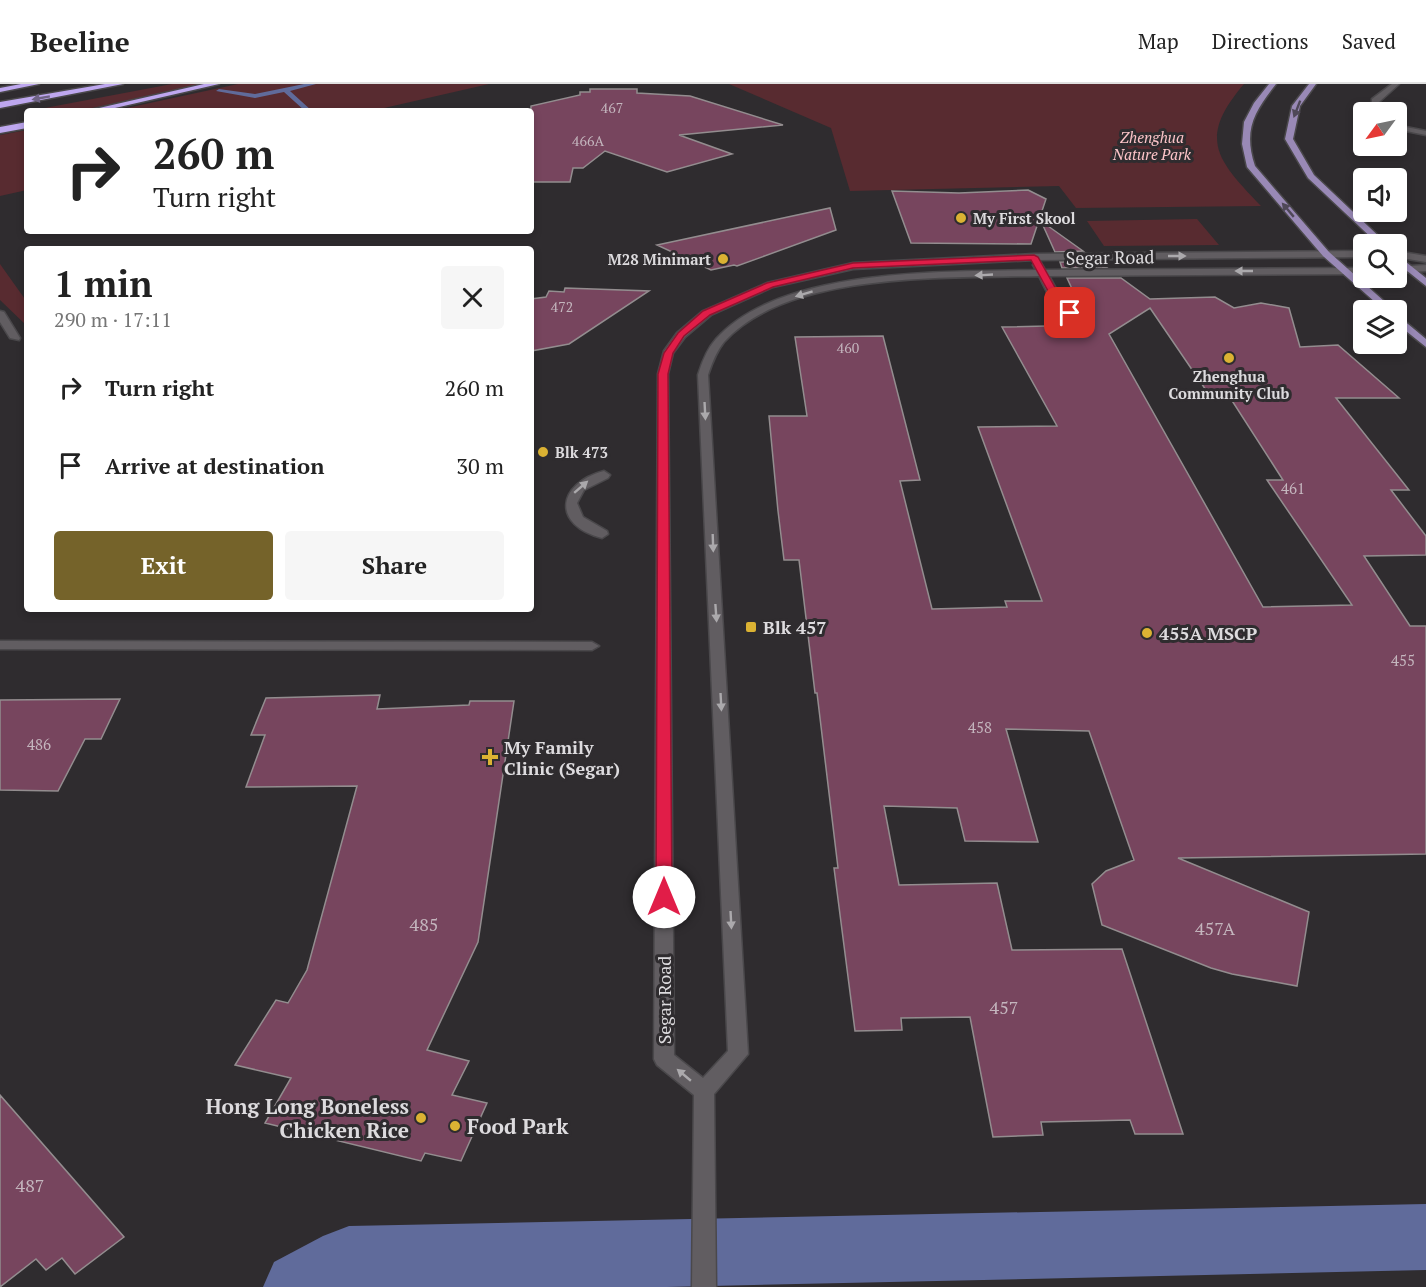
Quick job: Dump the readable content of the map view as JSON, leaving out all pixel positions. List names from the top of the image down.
{
  "streets": {
    "street": ["Segar Road"]
  },
  "parks": ["Zhenghua Nature Park"],
  "places": {
    "other": [
      "My First Skool",
      "M28 Minimart",
      "Zhenghua Community Club",
      "Blk 473",
      "455A MSCP",
      "Hong Long Boneless Chicken Rice",
      "Food Park"
    ],
    "transit": ["Blk 457"],
    "health": ["My Family Clinic (Segar)"]
  },
  "house_numbers": [
    "467",
    "466A",
    "472",
    "460",
    "461",
    "455",
    "458",
    "486",
    "485",
    "457A",
    "457",
    "487"
  ],
  "north": "bottom left",
  "page": {
    "header": "Beeline",
    "nav": ["Map", "Directions", "Saved"],
    "turn": ["260 m", "Turn right"],
    "heading": ["1 min", "290 m · 17:11"],
    "list": [
      {
        "name": "Turn right",
        "value": "260 m"
      },
      {
        "name": "Arrive at destination",
        "value": "30 m"
      }
    ],
    "buttons": ["Exit", "Share"]
  }
}
